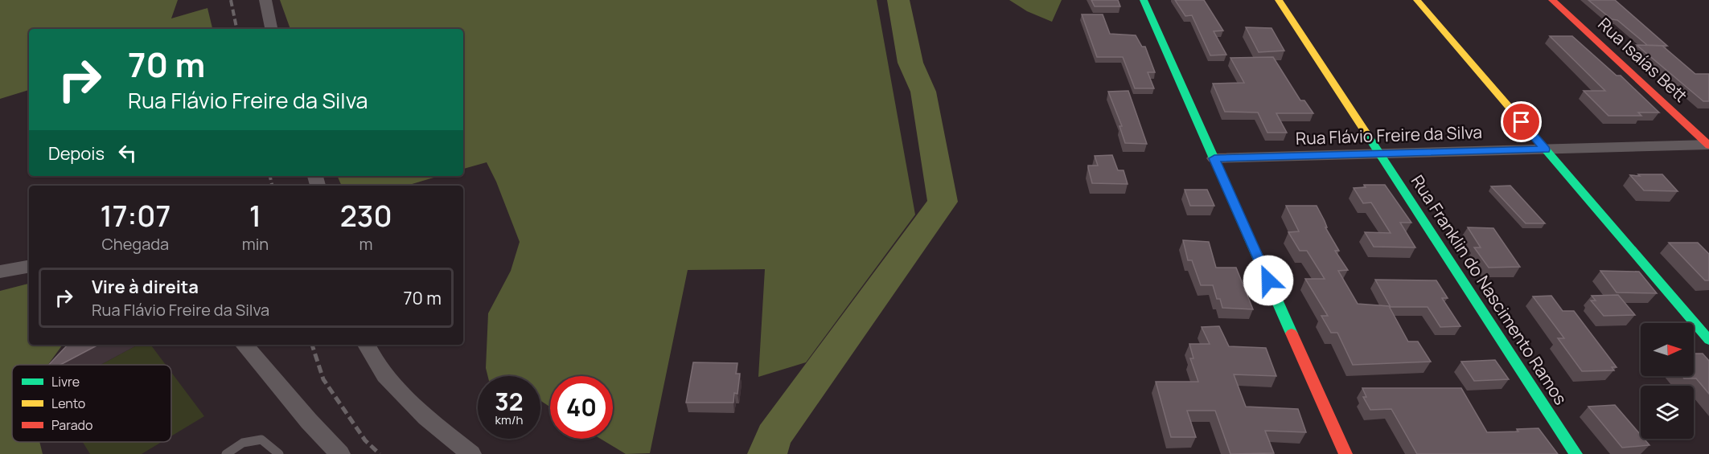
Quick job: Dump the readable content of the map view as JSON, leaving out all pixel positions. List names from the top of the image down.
{
  "streets": {
    "street": ["Rua Isaías Bett", "Rua Flávio Freire da Silva", "Rua Franklin do Nascimento Ramos"]
  },
  "crossings": [
    ["Rua Isaías Bett", "Rua Flávio Freire da Silva"],
    ["Rua Flávio Freire da Silva", "Rua Franklin do Nascimento Ramos"]
  ],
  "legend": ["Livre", "Lento", "Parado"],
  "north": "right",
  "page": {
    "turn": ["70 m", "Rua Flávio Freire da Silva"],
    "then": "Depois",
    "eta": [
      "17:07",
      "Chegada",
      "1",
      "min",
      "230",
      "m"
    ],
    "list": [
      {
        "name": "Vire à direita",
        "note": "Rua Flávio Freire da Silva",
        "value": "70 m"
      }
    ],
    "speed": "32 km/h",
    "limit": "40"
  }
}
